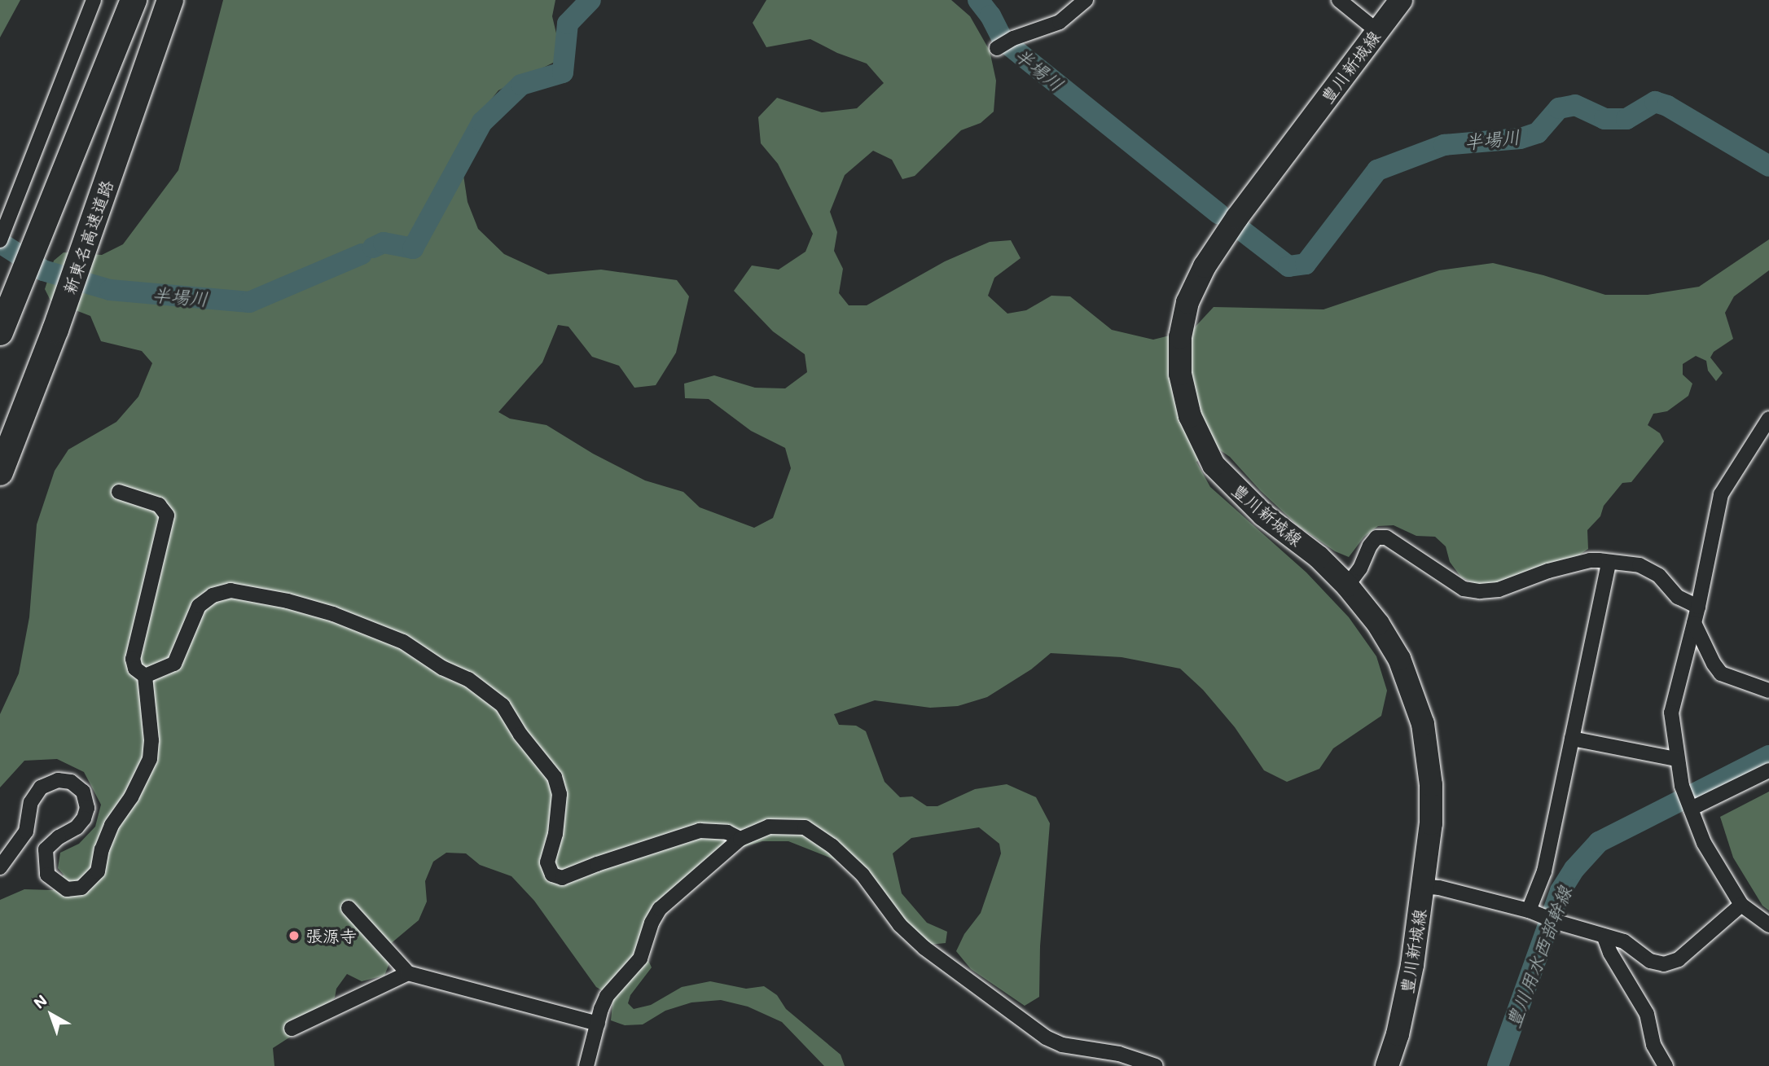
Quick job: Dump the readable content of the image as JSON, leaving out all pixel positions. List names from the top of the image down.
{
  "streets": {
    "highway": ["新東名高速道路"],
    "main road": ["豊川新城線"]
  },
  "water": ["半場川", "豊川用水西部幹線"],
  "places": ["張源寺"],
  "north": "top left"
}
